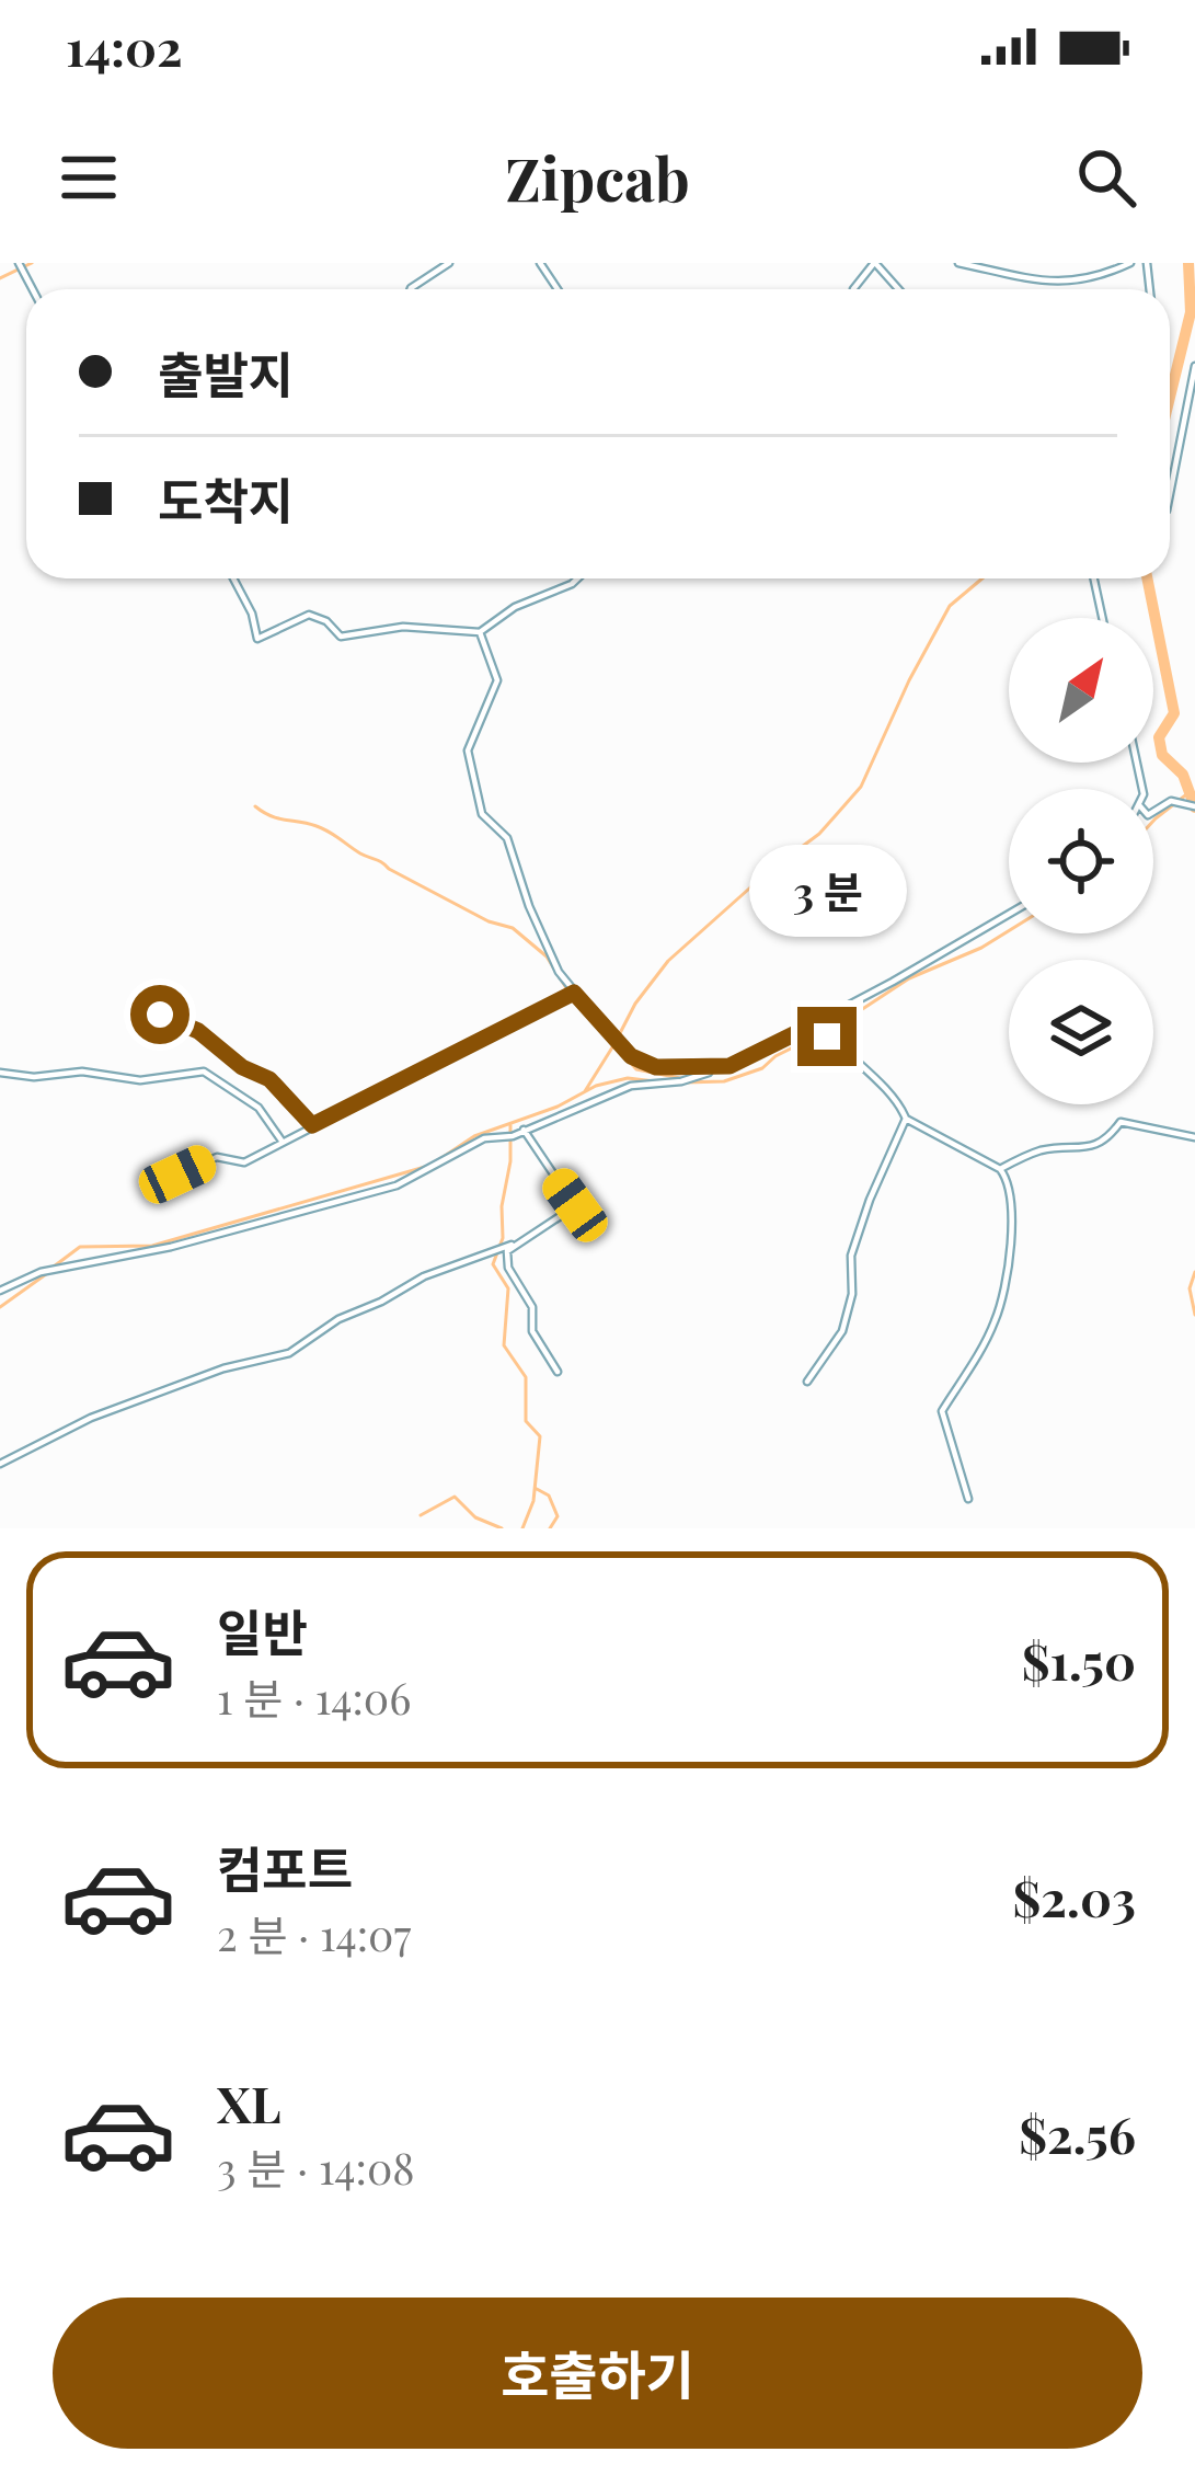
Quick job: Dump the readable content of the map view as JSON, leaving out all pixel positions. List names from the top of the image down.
{
  "north": "top right",
  "page": {
    "status": "14:02",
    "header": "Zipcab",
    "banner": ["출발지", "도착지"],
    "bubble": "3 분",
    "list": [
      {
        "name": "일반",
        "note": "1 분 · 14:06",
        "value": "$1.50"
      },
      {
        "name": "컴포트",
        "note": "2 분 · 14:07",
        "value": "$2.03"
      },
      {
        "name": "XL",
        "note": "3 분 · 14:08",
        "value": "$2.56"
      }
    ],
    "buttons": "호출하기"
  }
}
